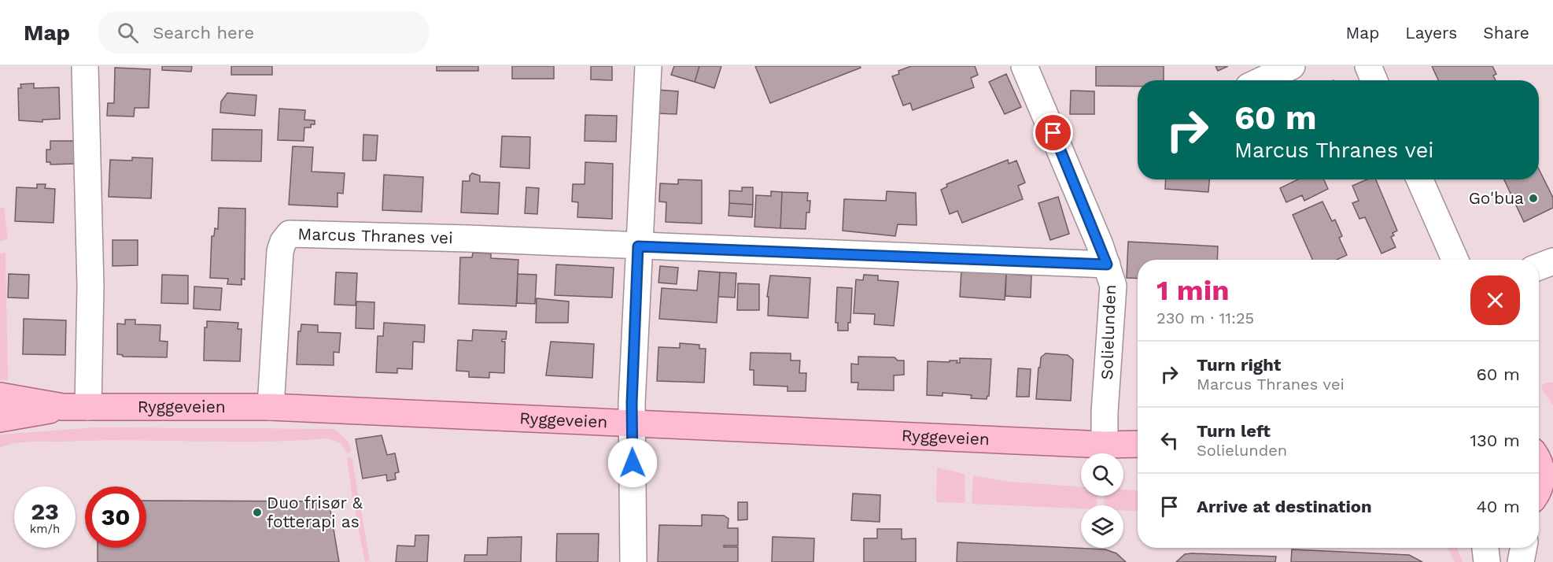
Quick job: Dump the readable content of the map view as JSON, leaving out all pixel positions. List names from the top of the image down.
{
  "streets": {
    "main road": ["Ryggeveien"],
    "street": ["Marcus Thranes vei", "Solielunden"]
  },
  "crossings": [
    ["Marcus Thranes vei", "Solielunden"],
    ["Marcus Thranes vei", "Ryggeveien"],
    ["Solielunden", "Ryggeveien"]
  ],
  "places": ["Go'bua", "Duo frisør & fotterapi as"],
  "page": {
    "header": "Map",
    "search": "Search here",
    "nav": ["Map", "Layers", "Share"],
    "turn": ["60 m", "Marcus Thranes vei"],
    "heading": ["1 min", "230 m · 11:25"],
    "list": [
      {
        "name": "Turn right",
        "note": "Marcus Thranes vei",
        "value": "60 m"
      },
      {
        "name": "Turn left",
        "note": "Solielunden",
        "value": "130 m"
      },
      {
        "name": "Arrive at destination",
        "value": "40 m"
      }
    ],
    "speed": "23 km/h",
    "limit": "30"
  }
}
